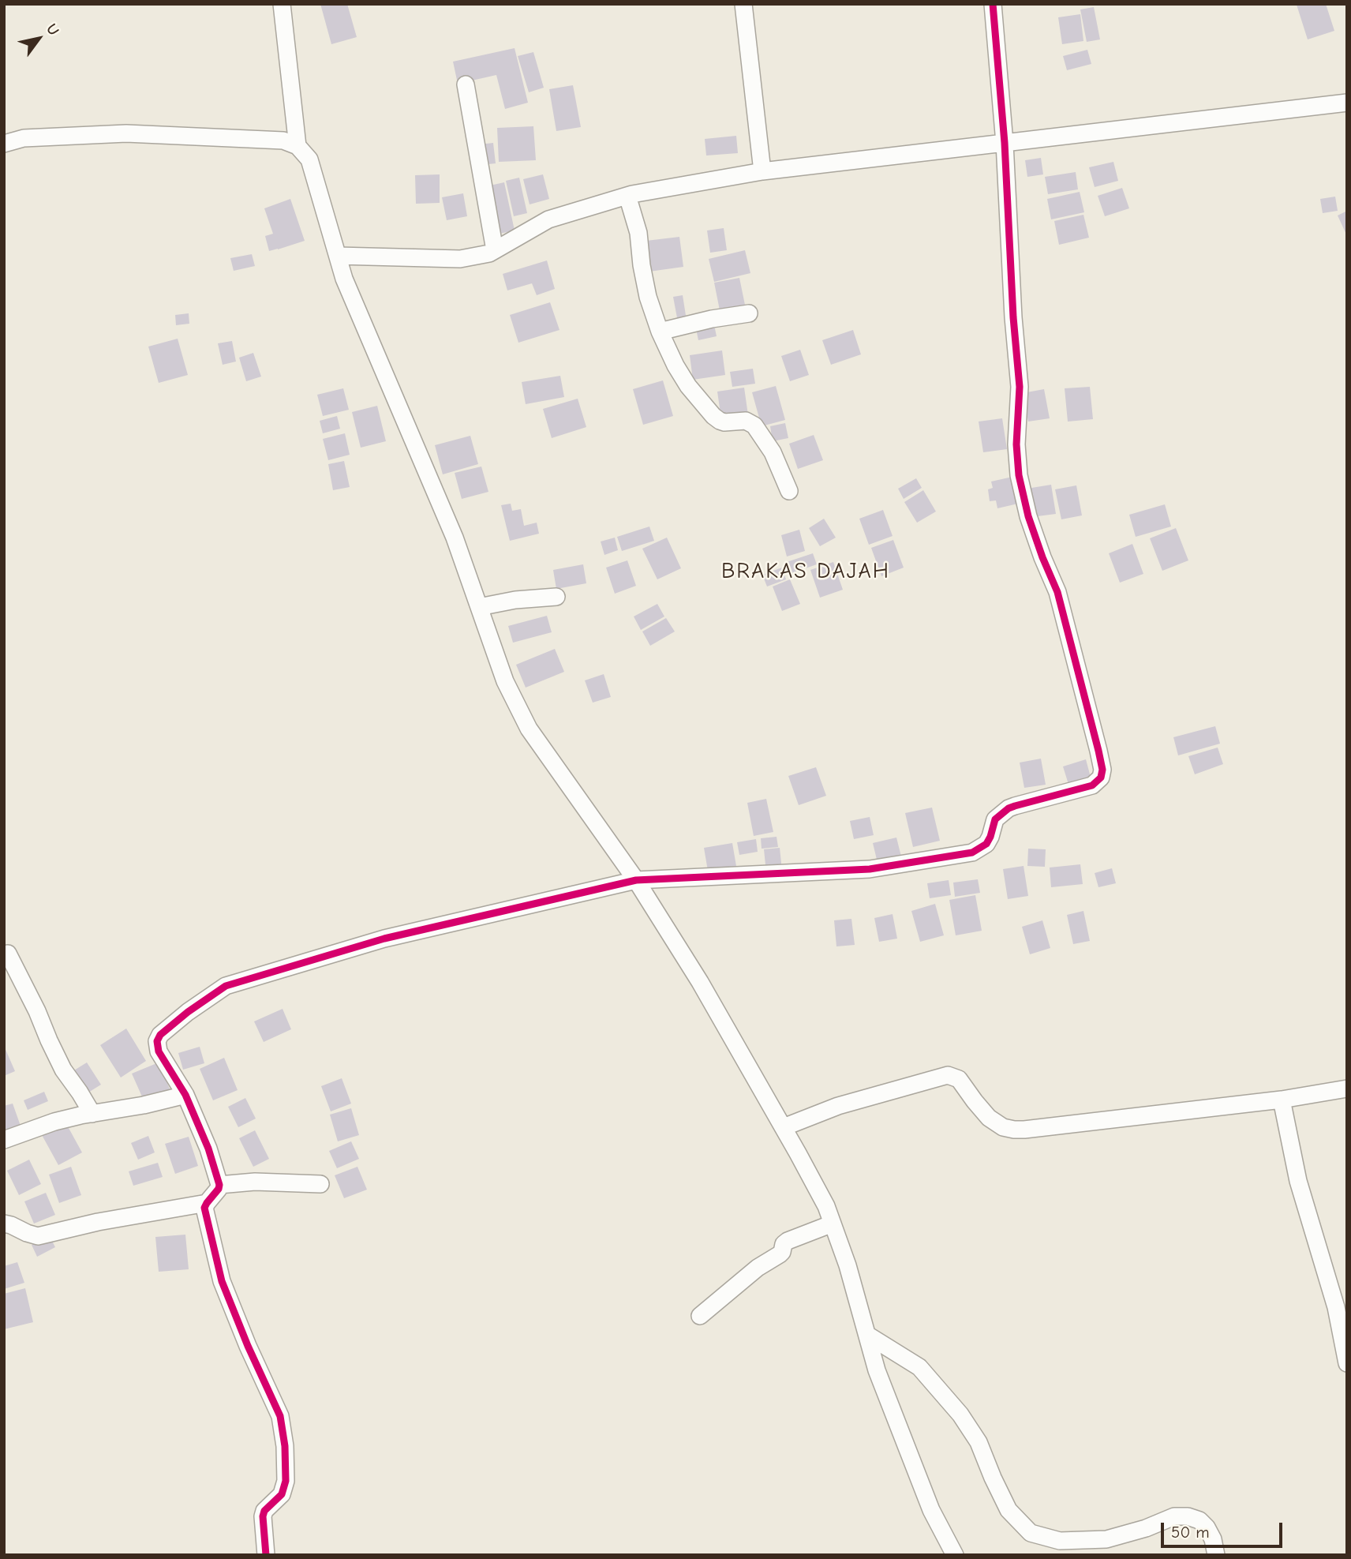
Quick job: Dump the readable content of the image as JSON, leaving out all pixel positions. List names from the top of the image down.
{
  "districts": ["BRAKAS DAJAH"],
  "scale_bar": "50 m",
  "north": "top right"
}
